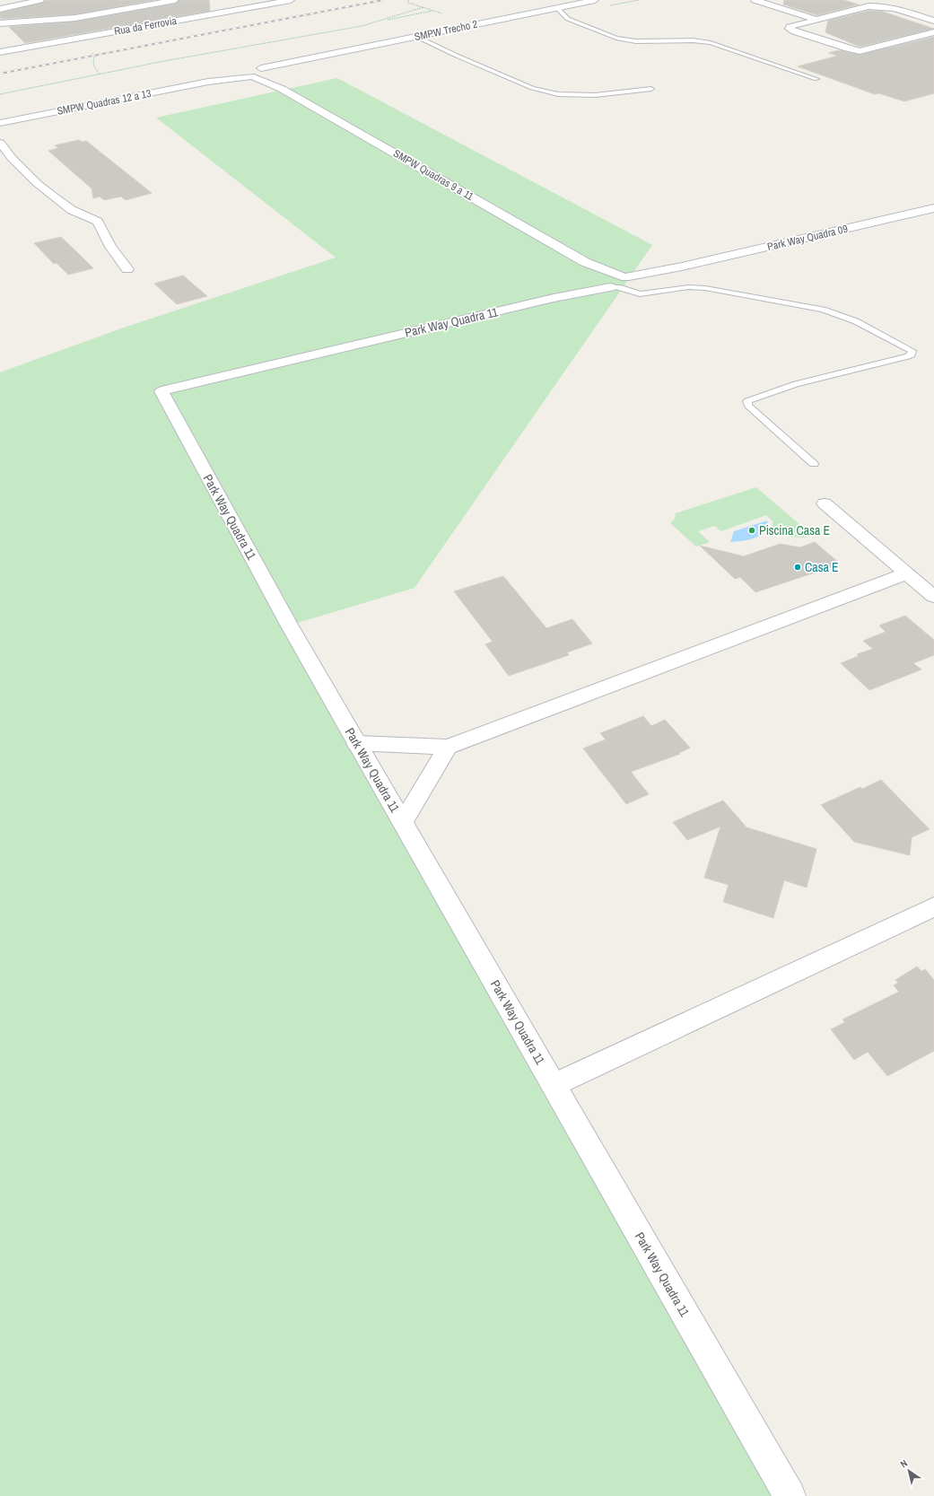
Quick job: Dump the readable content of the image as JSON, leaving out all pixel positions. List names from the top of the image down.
{
  "streets": {
    "street": [
      "Rua da Ferrovia",
      "SMPW Trecho 2",
      "SMPW Quadras 12 a 13",
      "SMPW Quadras 9 a 11",
      "Park Way Quadra 09",
      "Park Way Quadra 11"
    ]
  },
  "crossings": [
    ["SMPW Quadras 12 a 13", "SMPW Quadras 9 a 11"],
    ["SMPW Quadras 9 a 11", "Park Way Quadra 09"],
    ["SMPW Quadras 9 a 11", "Park Way Quadra 11"],
    ["Park Way Quadra 09", "Park Way Quadra 11"]
  ],
  "places": ["Piscina Casa E", "Casa E"],
  "north": "top left"
}
